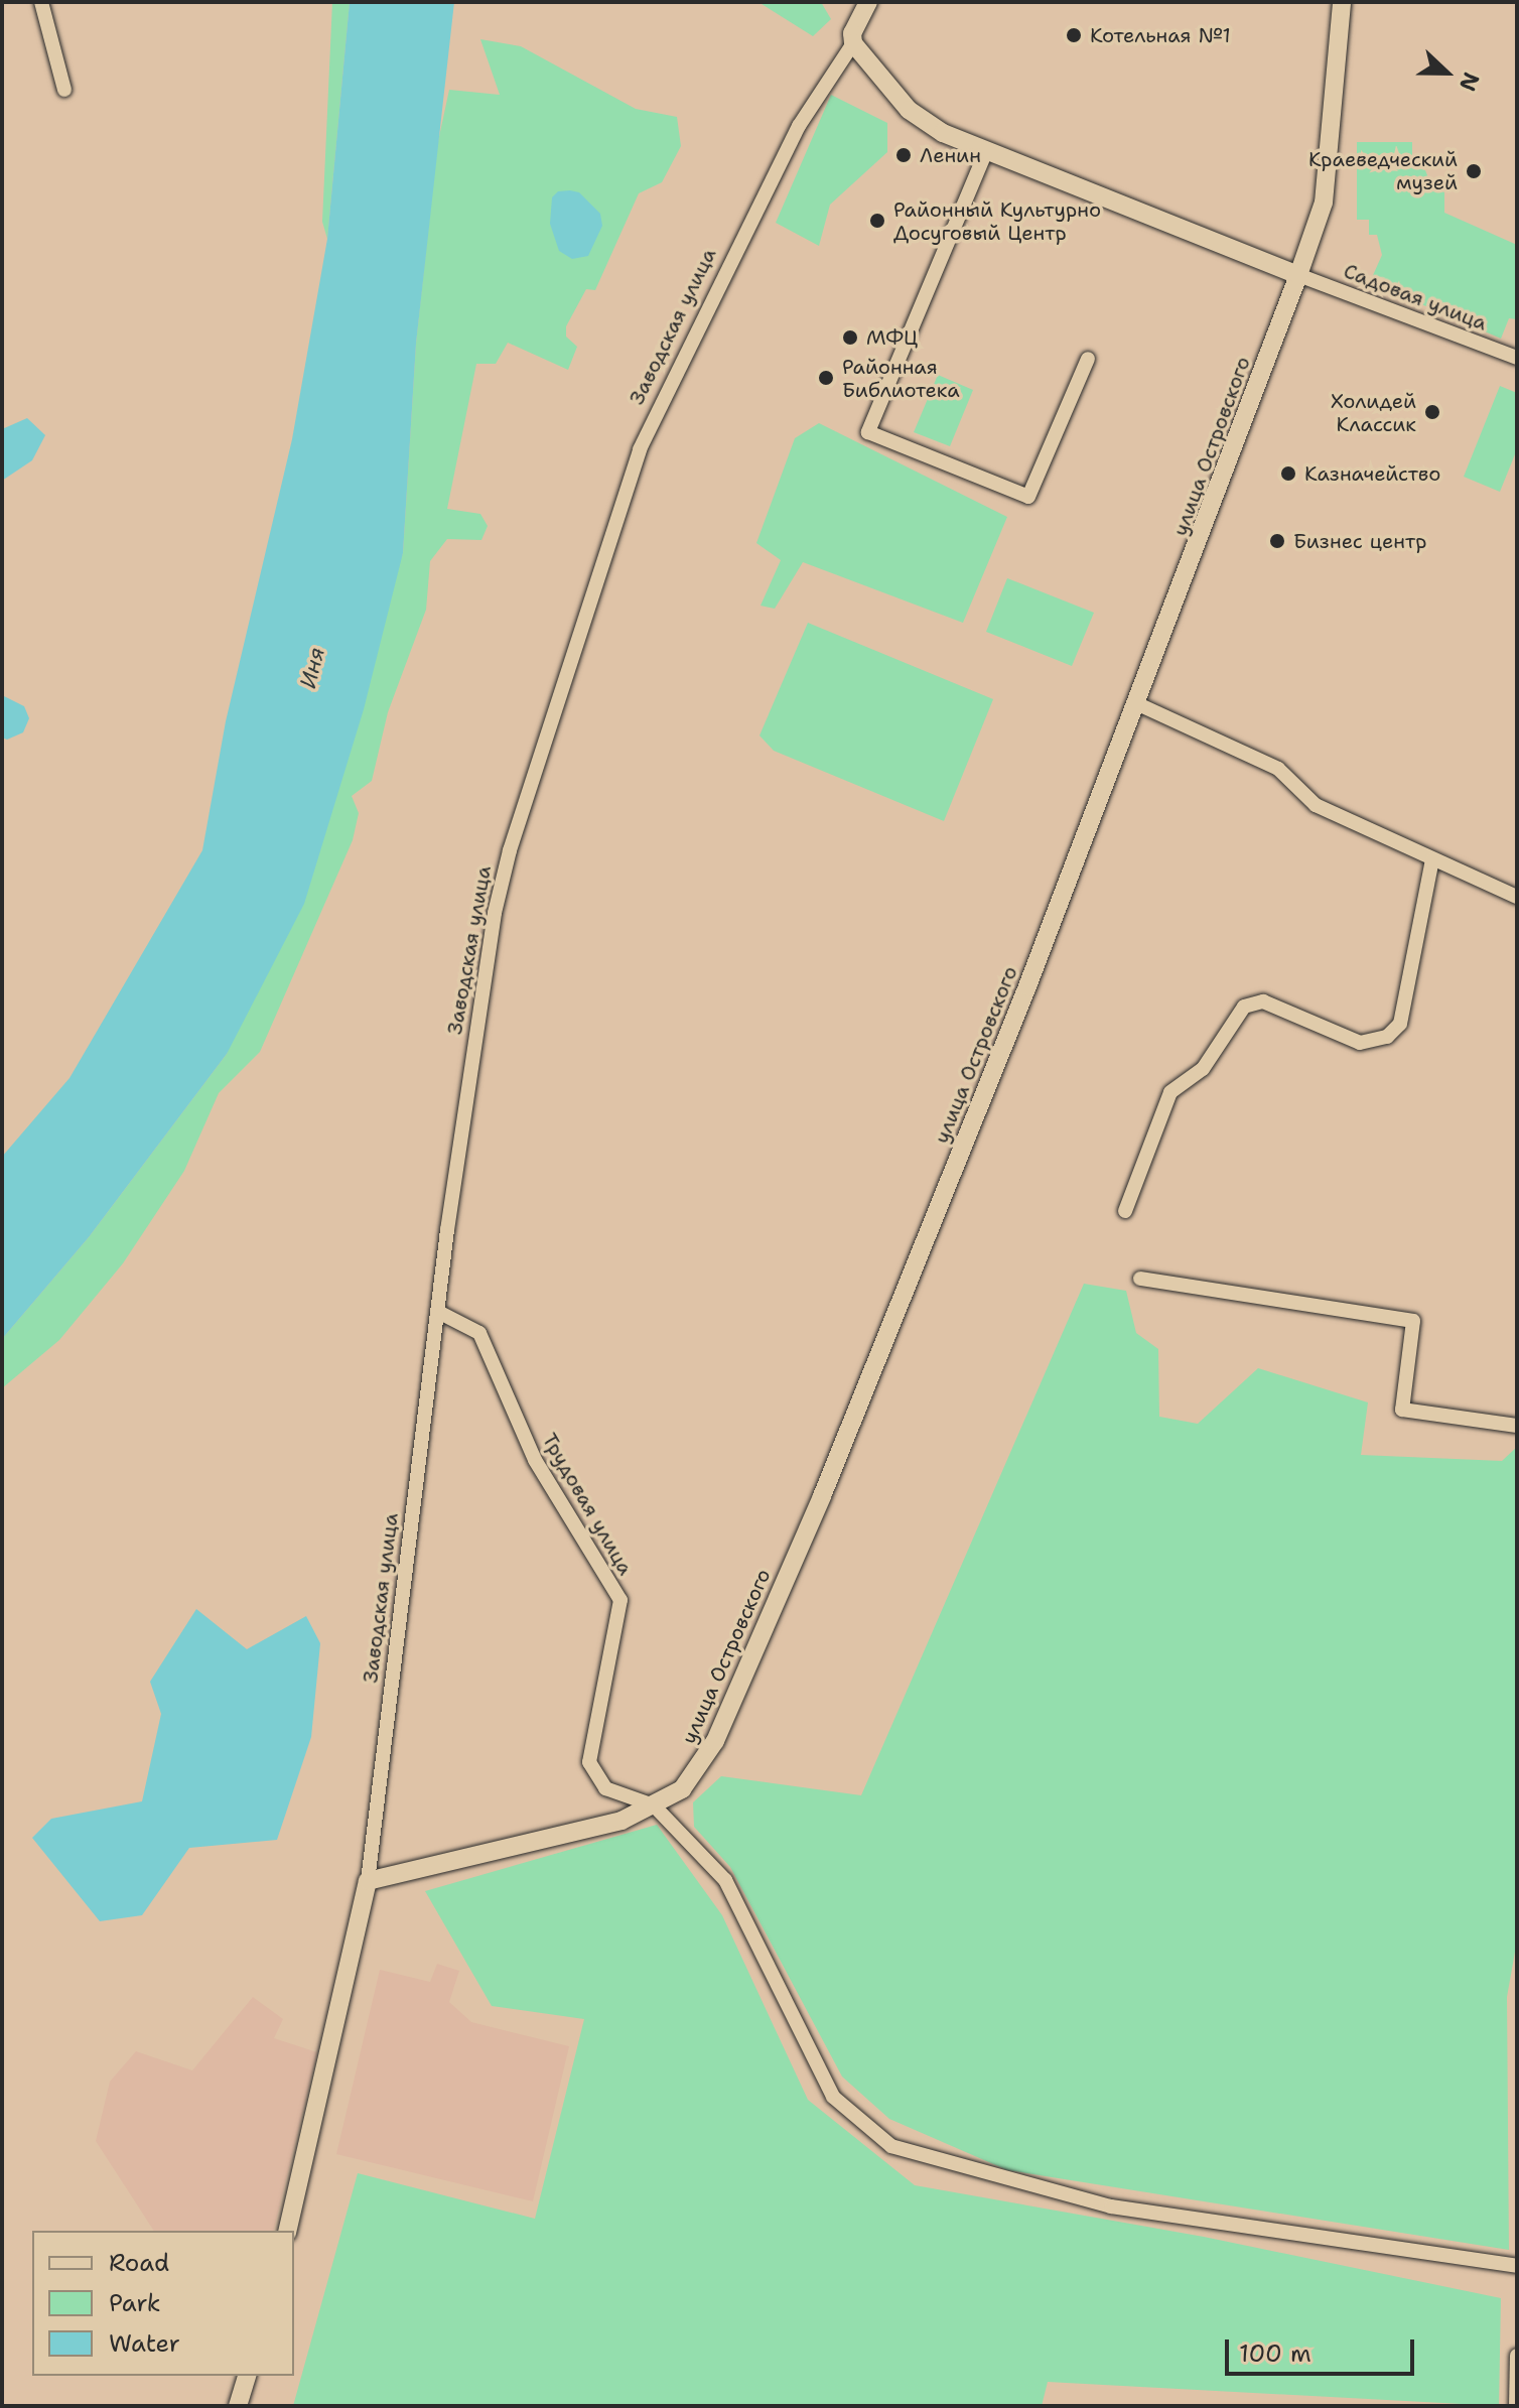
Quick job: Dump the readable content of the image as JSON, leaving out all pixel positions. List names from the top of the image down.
{
  "streets": {
    "street": [
      "Садовая улица",
      "Заводская улица",
      "улица Островского",
      "Трудовая улица"
    ]
  },
  "crossings": [
    ["Садовая улица", "улица Островского"],
    ["Заводская улица", "улица Островского"],
    ["Заводская улица", "Трудовая улица"],
    ["улица Островского", "Трудовая улица"]
  ],
  "water": ["Иня"],
  "places": [
    "Котельная №1",
    "Ленин",
    "Краеведческий музей",
    "Районный Культурно Досуговый Центр",
    "МФЦ",
    "Районная Библиотека",
    "Холидей Классик",
    "Казначейство",
    "Бизнес центр"
  ],
  "legend": ["Road", "Park", "Water"],
  "scale_bar": "100 m",
  "north": "right"
}
